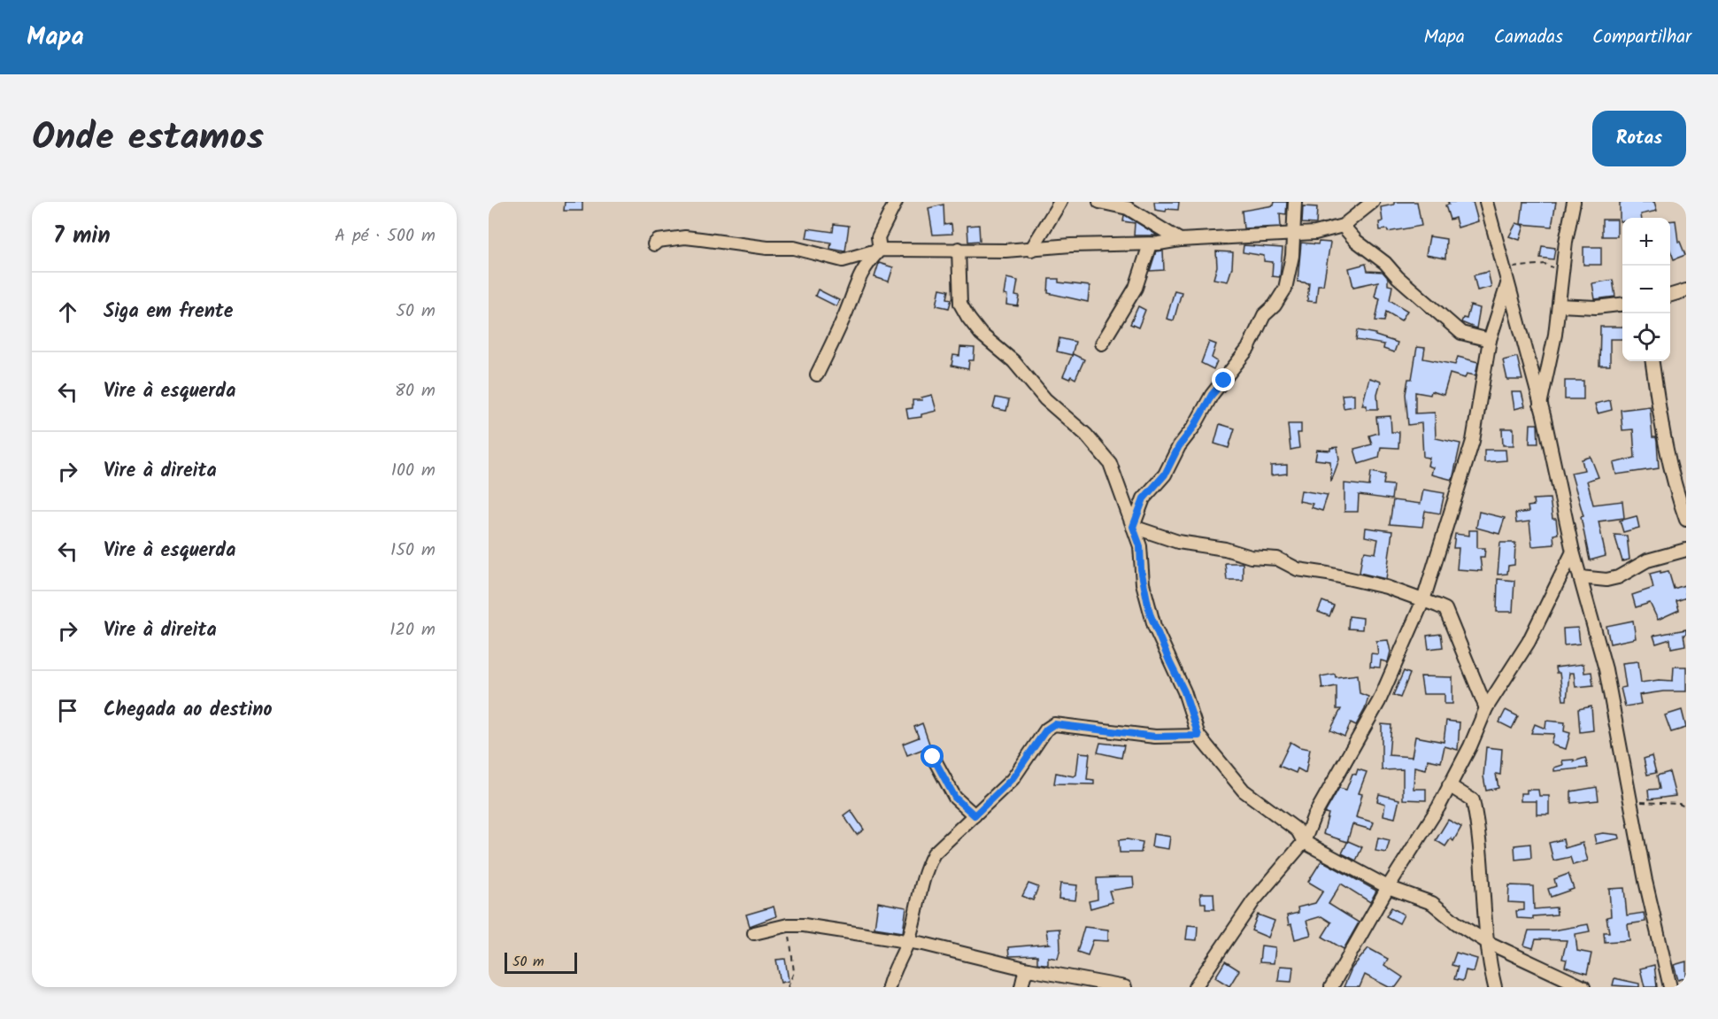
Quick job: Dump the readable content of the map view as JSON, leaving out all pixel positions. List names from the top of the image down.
{
  "scale_bar": "50 m",
  "page": {
    "header": "Mapa",
    "nav": ["Mapa", "Camadas", "Compartilhar"],
    "title": "Onde estamos",
    "buttons": "Rotas",
    "heading": ["7 min", "A pé · 500 m"],
    "map_buttons": ["+", "−"],
    "list": [
      ["Siga em frente", "50 m"],
      ["Vire à esquerda", "80 m"],
      ["Vire à direita", "100 m"],
      ["Vire à esquerda", "150 m"],
      ["Vire à direita", "120 m"],
      "Chegada ao destino"
    ],
    "scale": "50 m"
  }
}
